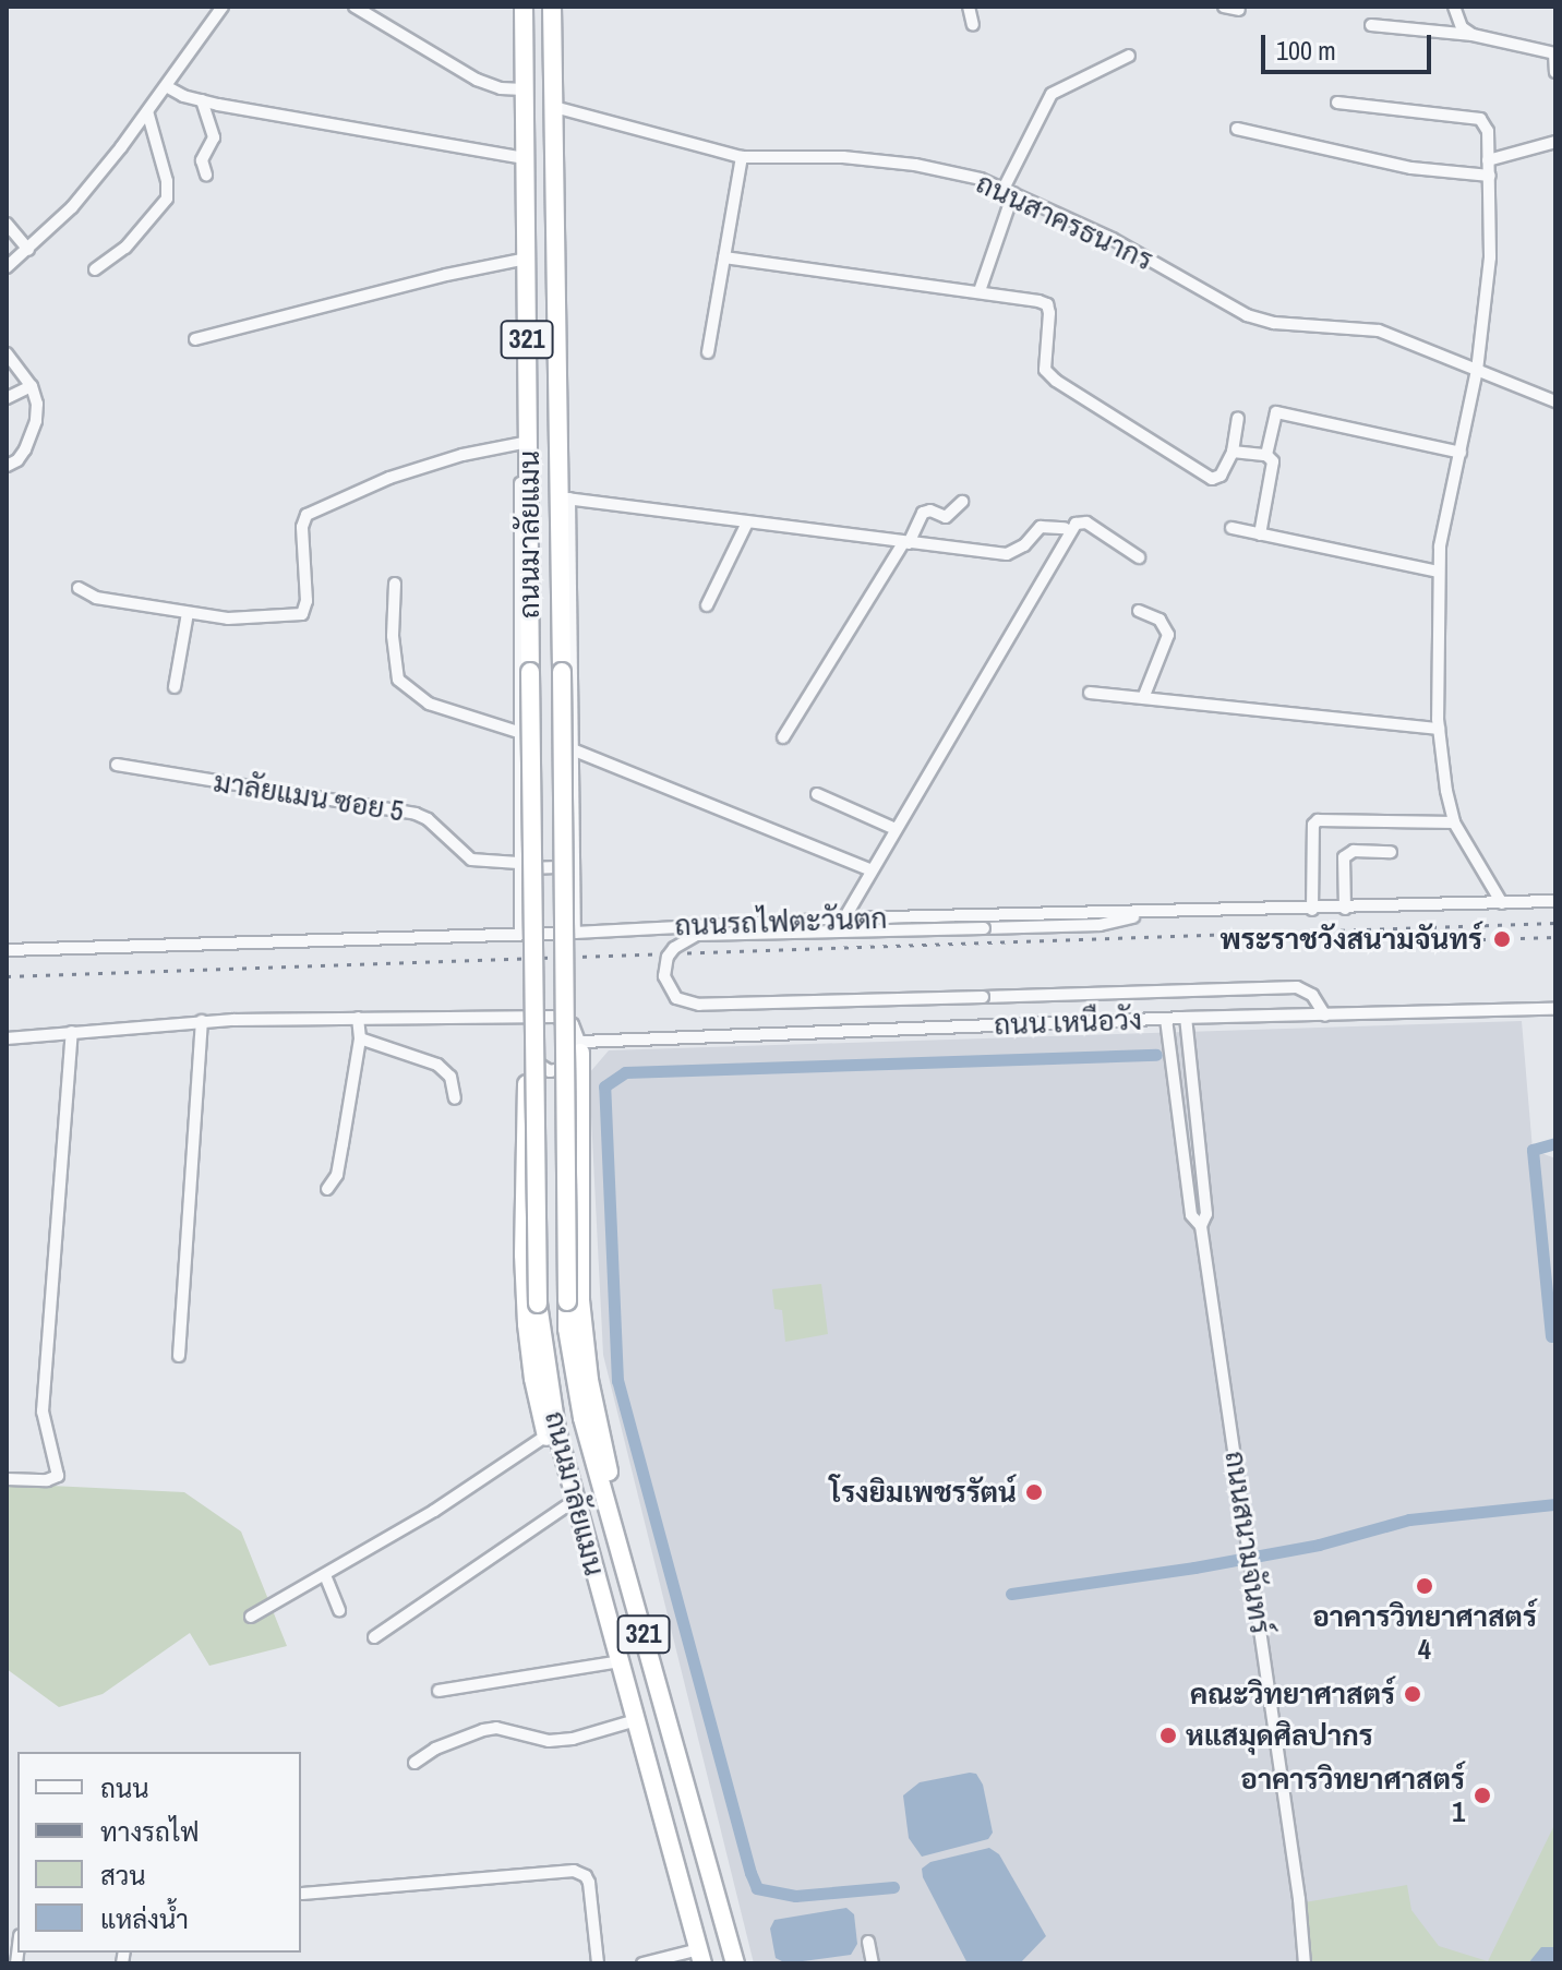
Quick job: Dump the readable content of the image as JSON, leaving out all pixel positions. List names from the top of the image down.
{
  "streets": {
    "highway": ["321", "ถนนมาลัยแมน"],
    "street": [
      "ถนนสาครธนากร",
      "มาลัยแมน ซอย 5",
      "ถนนรถไฟตะวันตก",
      "ถนน เหนือวัง",
      "ถนนสนามจันทร์"
    ]
  },
  "crossings": [
    ["ถนนสาครธนากร", "ถนนมาลัยแมน"],
    ["ถนน เหนือวัง", "ถนนสนามจันทร์"]
  ],
  "places": [
    "พระราชวังสนามจันทร์",
    "โรงยิมเพชรรัตน์",
    "อาคารวิทยาศาสตร์ 4",
    "คณะวิทยาศาสตร์",
    "หแสมุดศิลปากร",
    "อาคารวิทยาศาสตร์ 1"
  ],
  "legend": [
    "ถนน",
    "ทางรถไฟ",
    "สวน",
    "แหล่งน้ำ"
  ],
  "scale_bar": "100 m"
}
